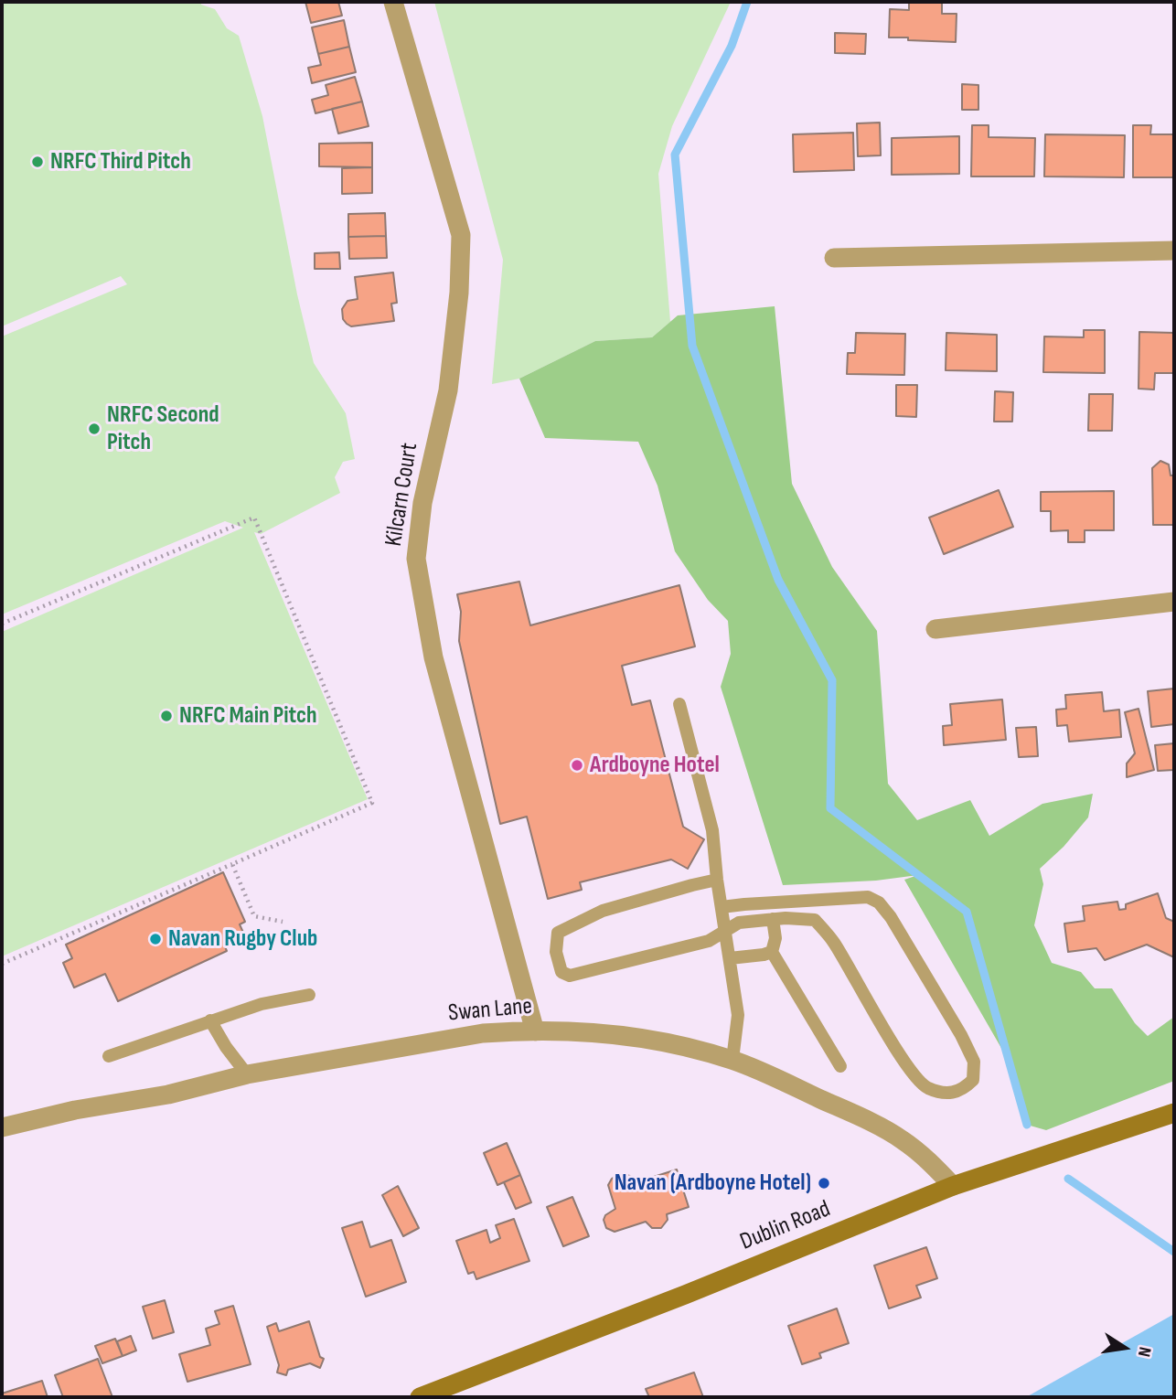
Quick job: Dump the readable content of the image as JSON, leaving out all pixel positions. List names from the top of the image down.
{
  "streets": {
    "main road": ["Dublin Road"],
    "street": ["Kilcarn Court", "Swan Lane"]
  },
  "crossings": [
    ["Kilcarn Court", "Swan Lane"],
    ["Swan Lane", "Dublin Road"]
  ],
  "places": [
    "NRFC Third Pitch",
    "NRFC Second Pitch",
    "NRFC Main Pitch",
    "Ardboyne Hotel",
    "Navan Rugby Club",
    "Navan (Ardboyne Hotel)"
  ],
  "north": "right"
}
